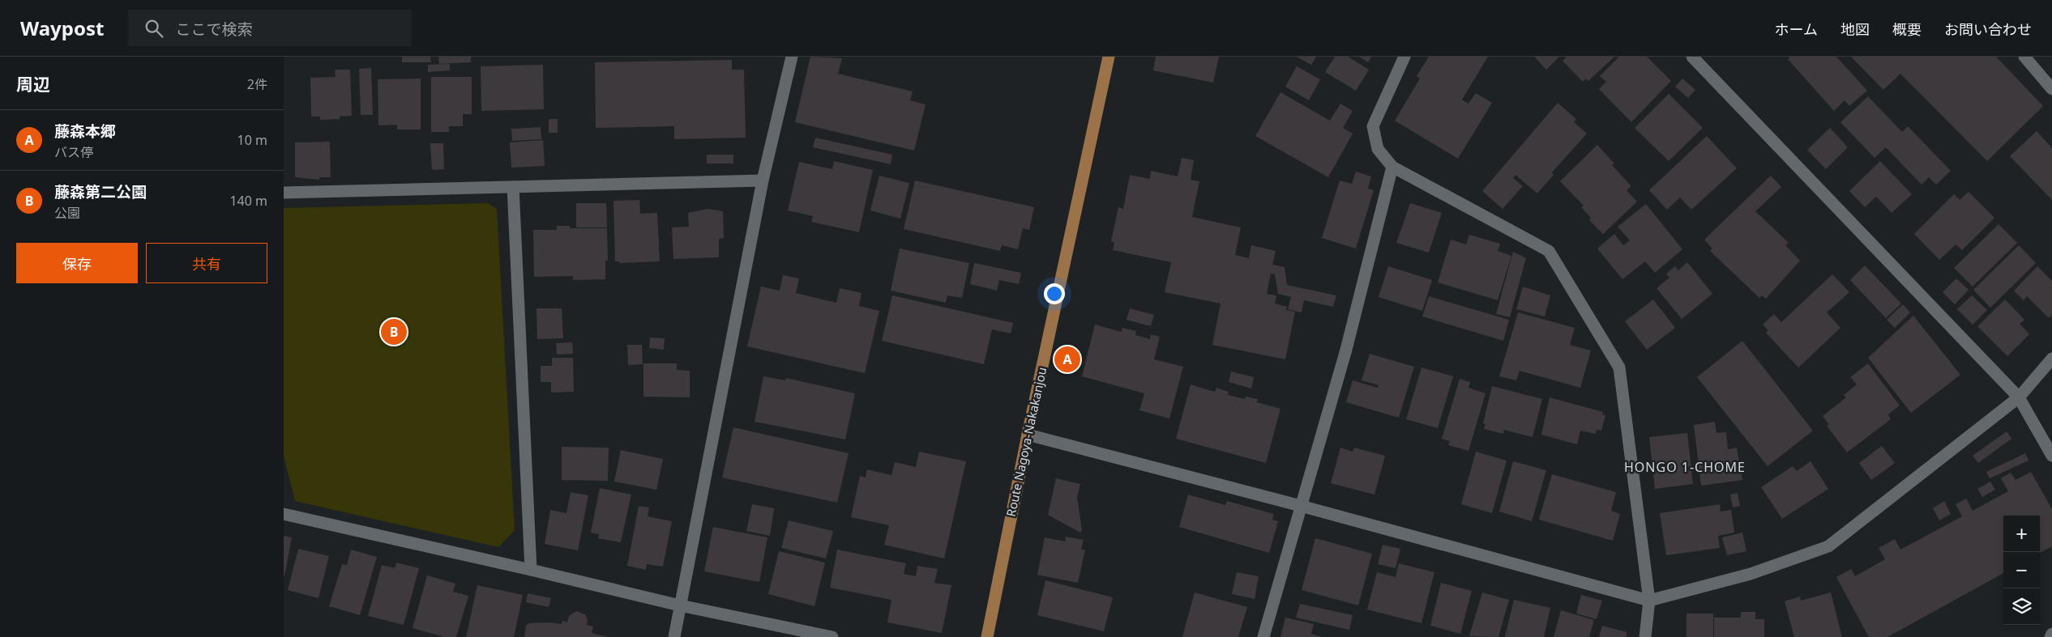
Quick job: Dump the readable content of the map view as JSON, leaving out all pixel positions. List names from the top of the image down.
{
  "streets": {
    "main road": ["Route Nagoya-Nakakanjou"]
  },
  "districts": ["HONGO 1-CHOME"],
  "page": {
    "header": "Waypost",
    "search": "ここで検索",
    "nav": [
      "ホーム",
      "地図",
      "概要",
      "お問い合わせ"
    ],
    "heading": ["周辺", "2件"],
    "list": [
      {
        "mark": "A",
        "name": "藤森本郷",
        "note": "バス停",
        "value": "10 m"
      },
      {
        "mark": "B",
        "name": "藤森第二公園",
        "note": "公園",
        "value": "140 m"
      }
    ],
    "buttons": ["保存", "共有"],
    "pins": ["B", "A"],
    "map_buttons": ["+", "−"]
  }
}
